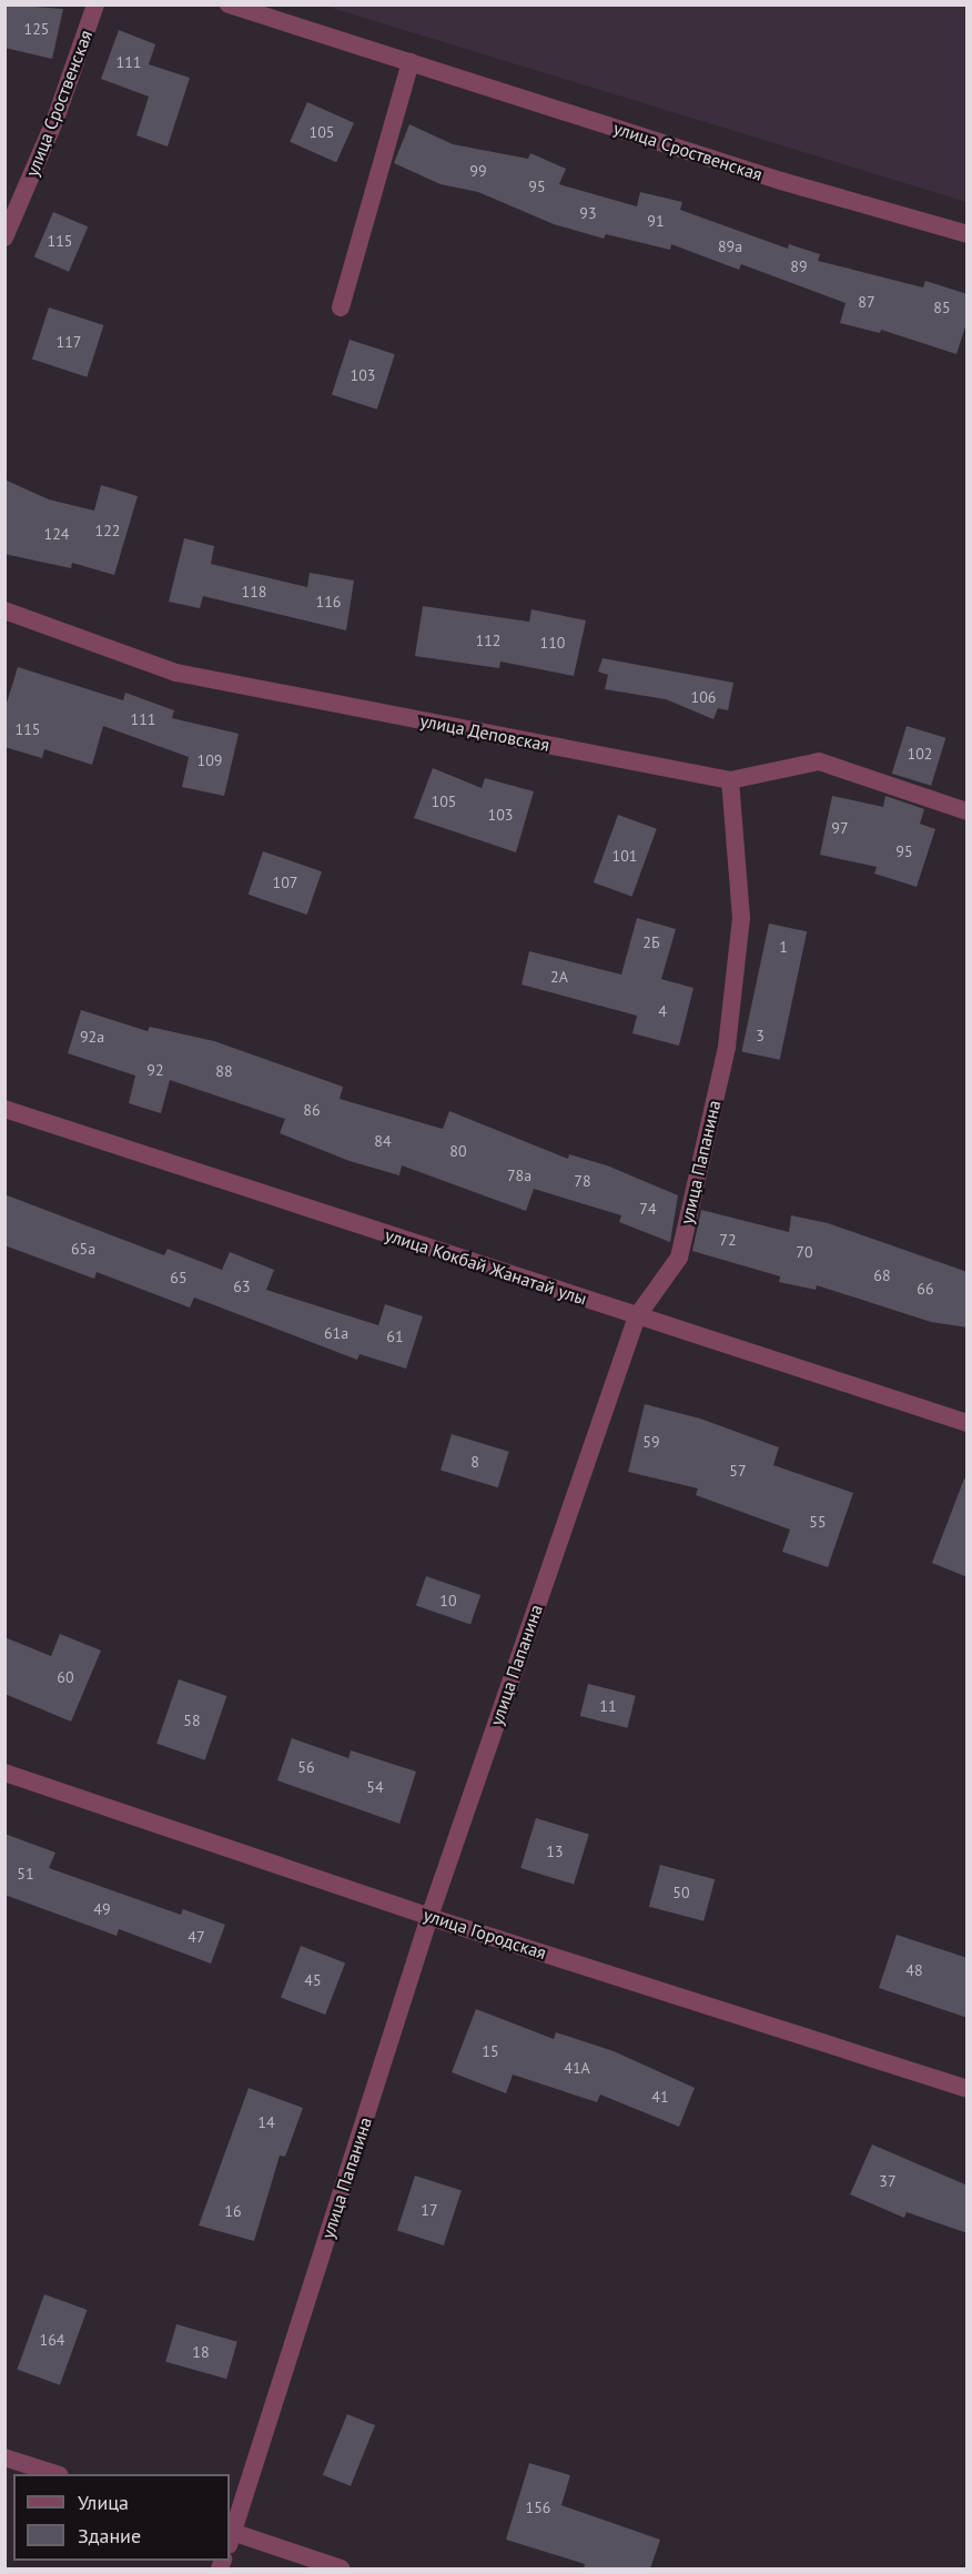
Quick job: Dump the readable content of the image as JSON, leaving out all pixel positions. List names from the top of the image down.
{
  "streets": {
    "street": [
      "улица Сроственская",
      "улица Деповская",
      "улица Папанина",
      "улица Кокбай Жанатай улы",
      "улица Городская"
    ]
  },
  "crossings": [
    ["улица Деповская", "улица Папанина"],
    ["улица Папанина", "улица Кокбай Жанатай улы"],
    ["улица Папанина", "улица Городская"]
  ],
  "house_numbers": [
    "125",
    "111",
    "105",
    "99",
    "95",
    "93",
    "91",
    "115",
    "89а",
    "89",
    "87",
    "85",
    "117",
    "103",
    "122",
    "124",
    "118",
    "116",
    "112",
    "110",
    "106",
    "111",
    "115",
    "102",
    "109",
    "105",
    "103",
    "97",
    "95",
    "101",
    "107",
    "2Б",
    "1",
    "2А",
    "4",
    "3",
    "92а",
    "92",
    "88",
    "86",
    "84",
    "80",
    "78а",
    "78",
    "74",
    "72",
    "65а",
    "70",
    "68",
    "65",
    "63",
    "66",
    "61а",
    "61",
    "59",
    "8",
    "57",
    "55",
    "10",
    "60",
    "11",
    "58",
    "56",
    "54",
    "13",
    "51",
    "50",
    "49",
    "47",
    "48",
    "45",
    "15",
    "41А",
    "41",
    "14",
    "37",
    "17",
    "16",
    "164",
    "18",
    "156"
  ],
  "legend": ["Улица", "Здание"]
}
